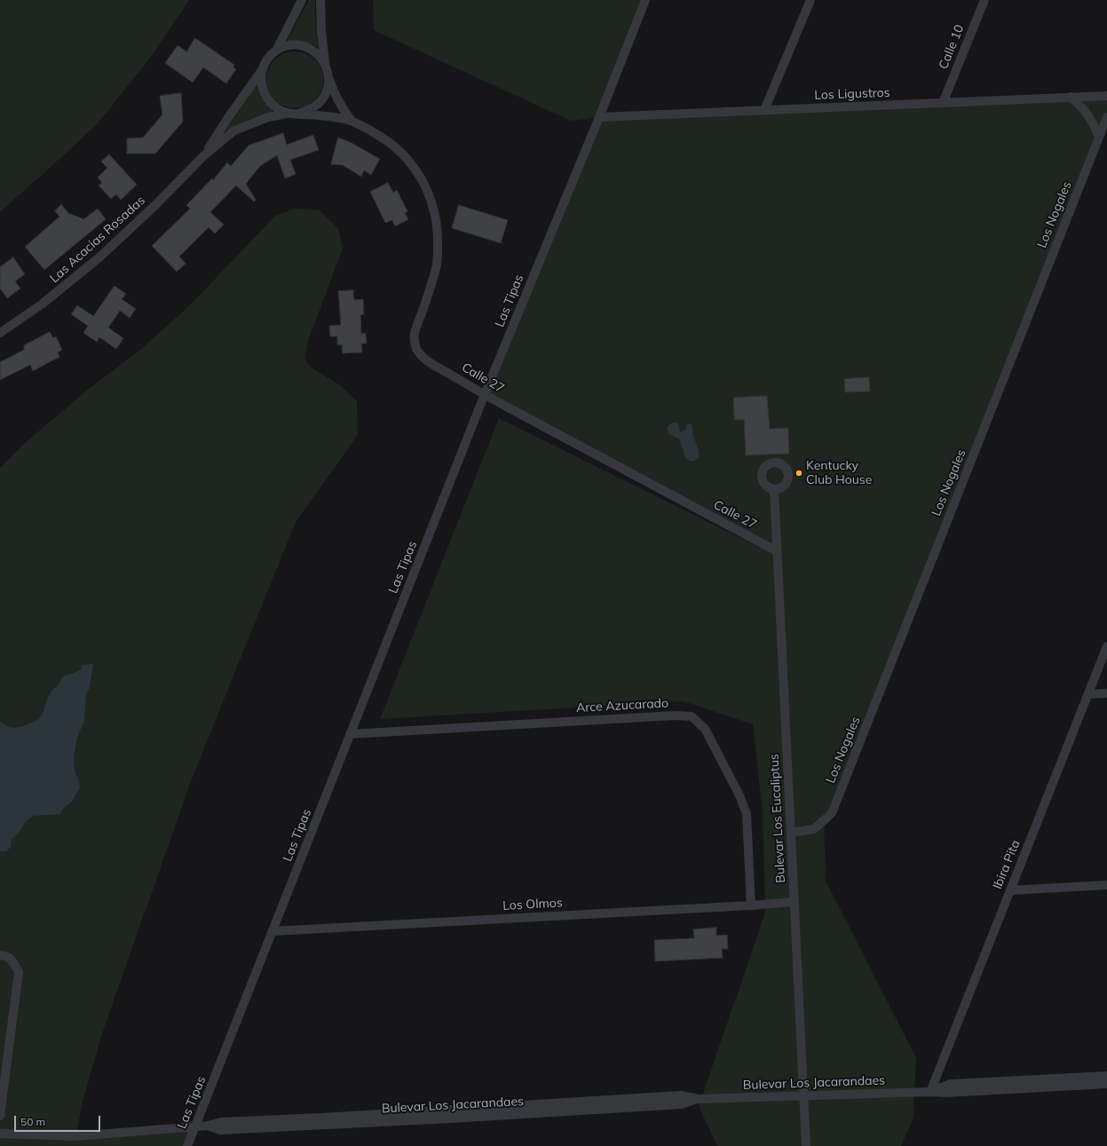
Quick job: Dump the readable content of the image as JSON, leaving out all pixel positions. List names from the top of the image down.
{
  "streets": {
    "street": [
      "Calle 10",
      "Los Ligustros",
      "Los Nogales",
      "Las Acacias Rosadas",
      "Las Tipas",
      "Calle 27",
      "Arce Azucarado",
      "Bulevar Los Eucaliptus",
      "Ibira Pita",
      "Los Olmos",
      "Bulevar Los Jacarandaes"
    ]
  },
  "crossings": [
    ["Calle 10", "Los Ligustros"],
    ["Los Ligustros", "Las Tipas"],
    ["Los Nogales", "Bulevar Los Eucaliptus"],
    ["Las Acacias Rosadas", "Calle 27"],
    ["Las Tipas", "Calle 27"],
    ["Las Tipas", "Arce Azucarado"],
    ["Las Tipas", "Los Olmos"],
    ["Las Tipas", "Bulevar Los Jacarandaes"],
    ["Calle 27", "Bulevar Los Eucaliptus"],
    ["Arce Azucarado", "Los Olmos"],
    ["Bulevar Los Eucaliptus", "Los Olmos"],
    ["Bulevar Los Eucaliptus", "Bulevar Los Jacarandaes"],
    ["Ibira Pita", "Bulevar Los Jacarandaes"]
  ],
  "places": ["Kentucky Club House"],
  "scale_bar": "50 m"
}
